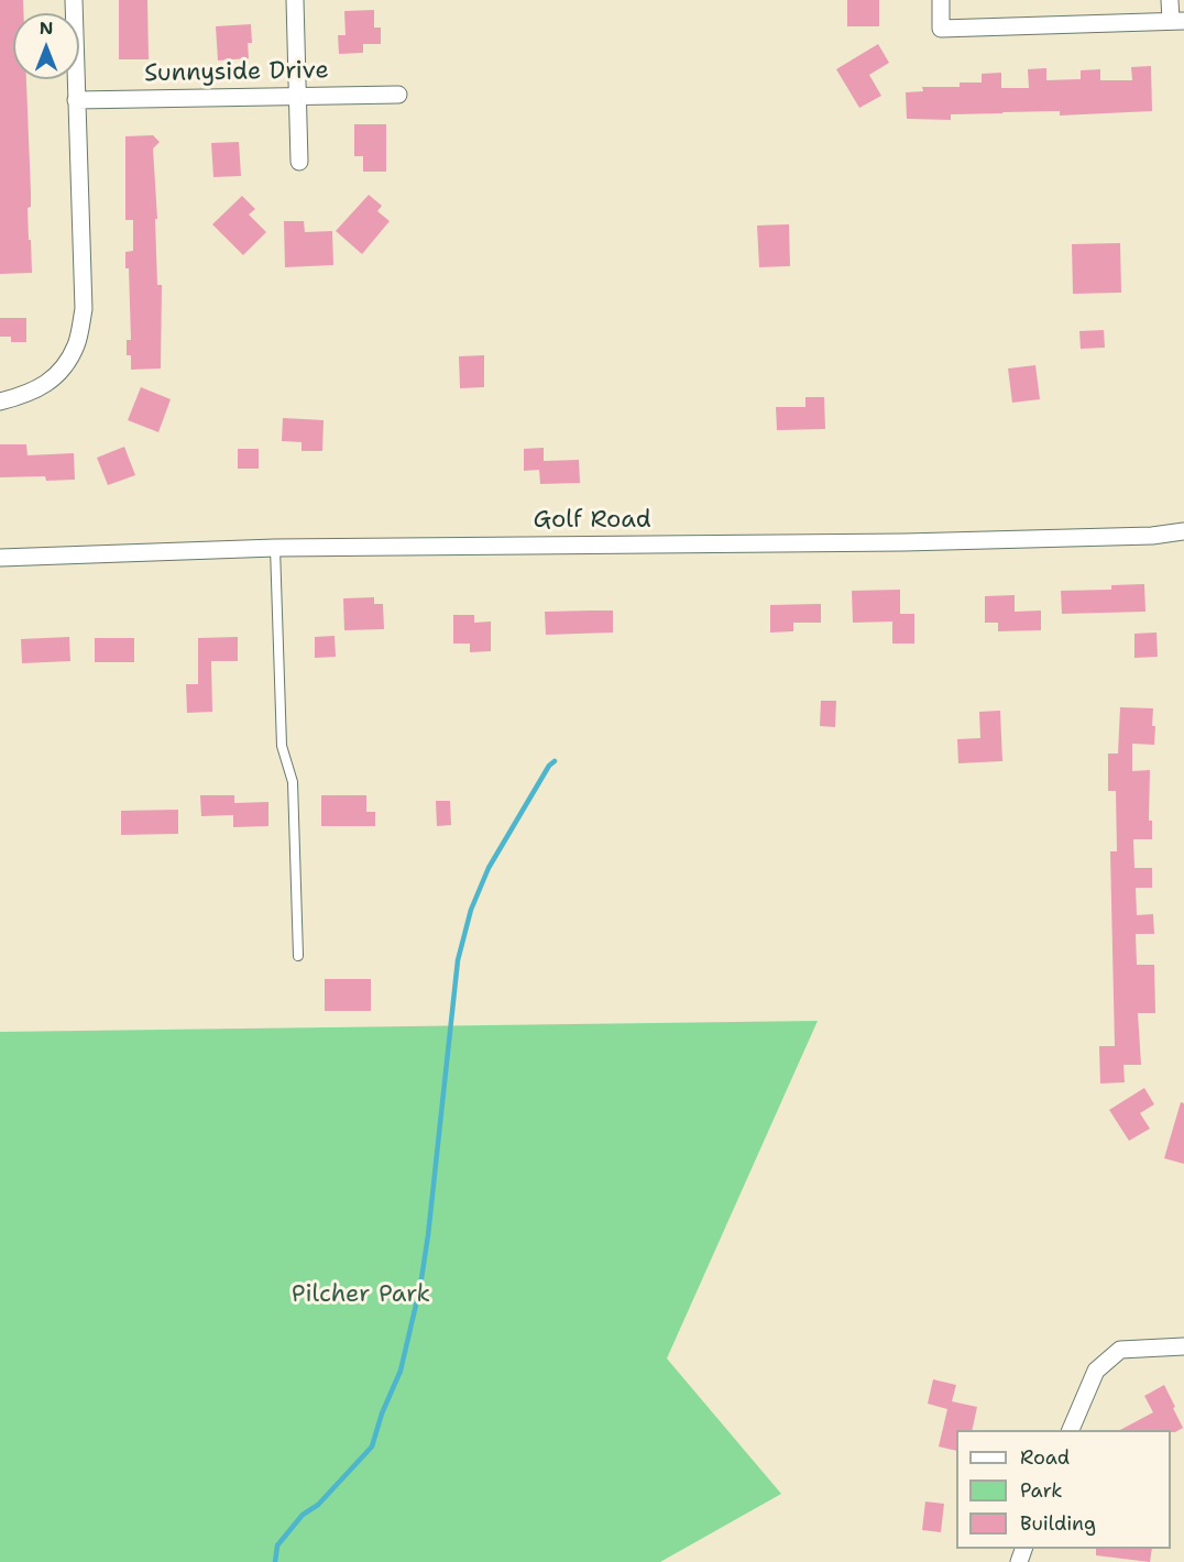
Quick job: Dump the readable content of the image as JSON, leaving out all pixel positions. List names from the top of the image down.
{
  "streets": {
    "street": ["Sunnyside Drive", "Golf Road"]
  },
  "parks": ["Pilcher Park"],
  "legend": ["Road", "Park", "Building"],
  "north": "top"
}
